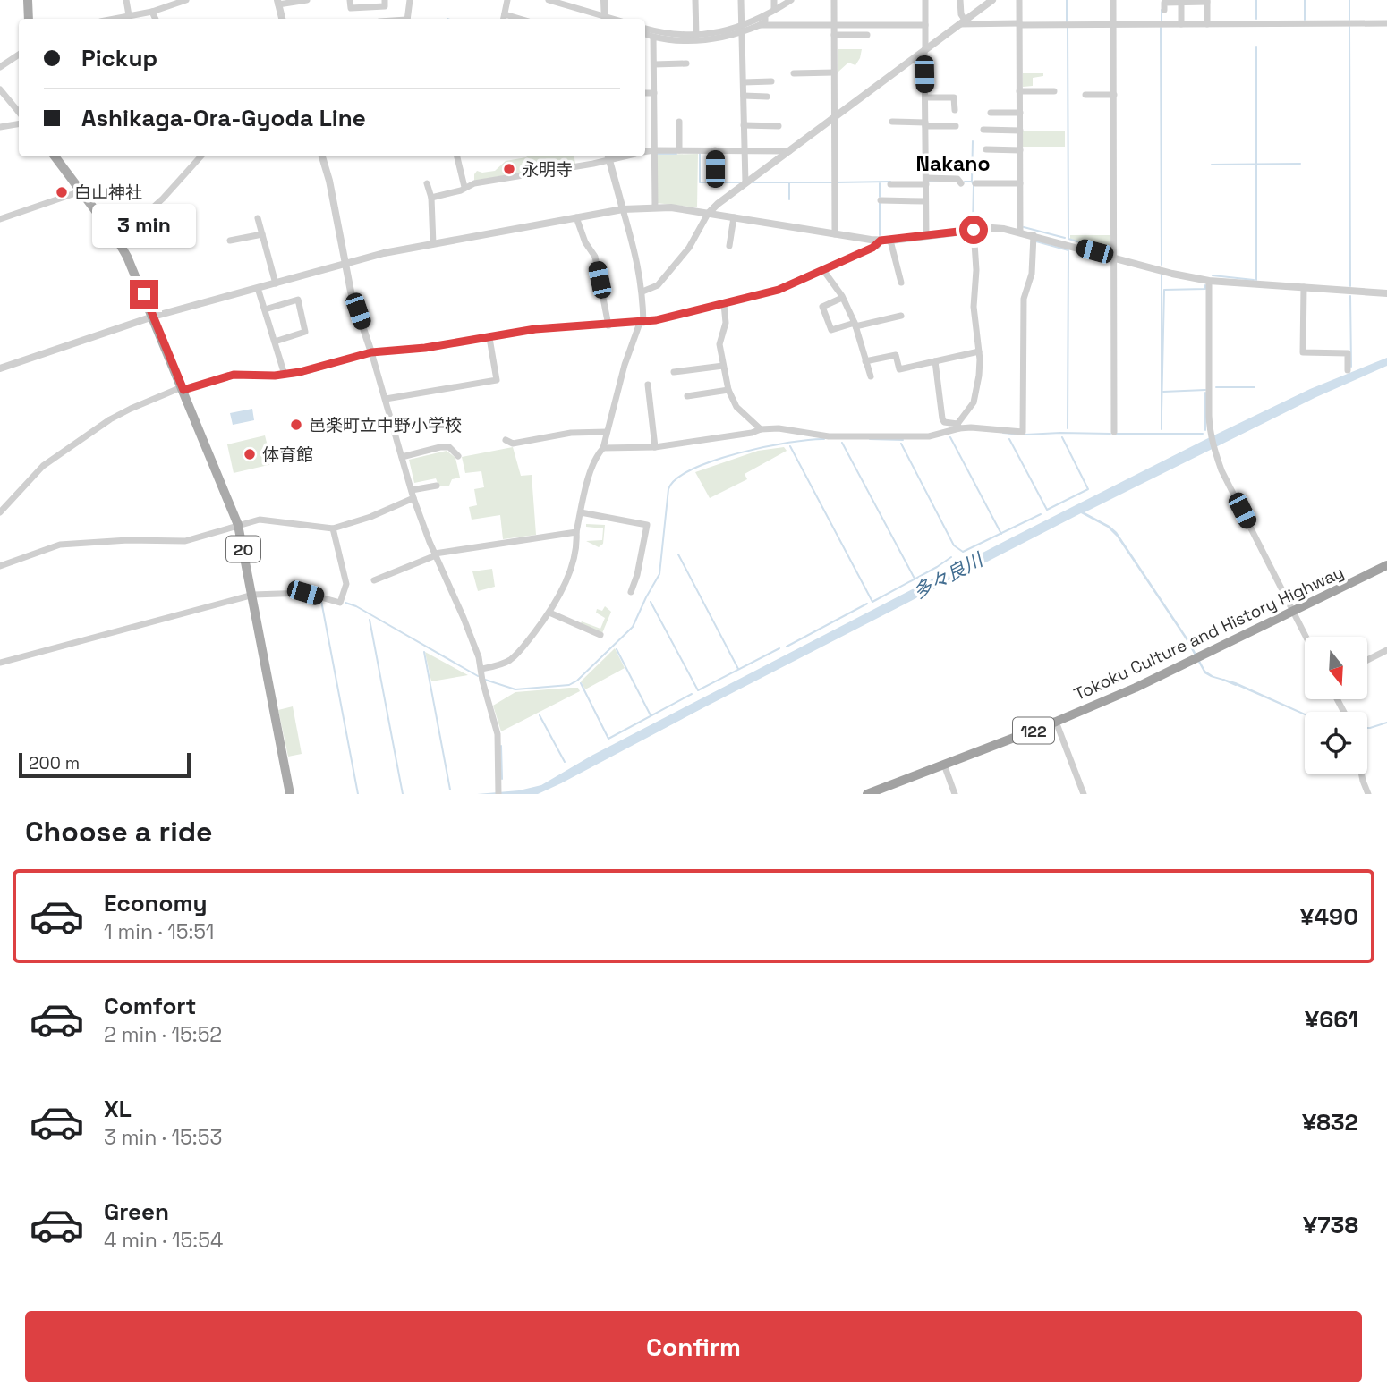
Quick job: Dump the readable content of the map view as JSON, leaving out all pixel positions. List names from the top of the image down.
{
  "streets": {
    "highway": ["Tokoku Culture and History Highway", "122"],
    "main road": ["20"]
  },
  "districts": ["Nakano"],
  "water": ["多々良川"],
  "places": [
    "永明寺",
    "白山神社",
    "邑楽町立中野小学校",
    "体育館"
  ],
  "scale_bar": "200 m",
  "north": "bottom",
  "page": {
    "banner": ["Pickup", "Ashikaga-Ora-Gyoda Line"],
    "bubble": "3 min",
    "scale": "200 m",
    "heading": "Choose a ride",
    "list": [
      {
        "name": "Economy",
        "note": "1 min · 15:51",
        "value": "¥490"
      },
      {
        "name": "Comfort",
        "note": "2 min · 15:52",
        "value": "¥661"
      },
      {
        "name": "XL",
        "note": "3 min · 15:53",
        "value": "¥832"
      },
      {
        "name": "Green",
        "note": "4 min · 15:54",
        "value": "¥738"
      }
    ],
    "buttons": "Confirm"
  }
}
